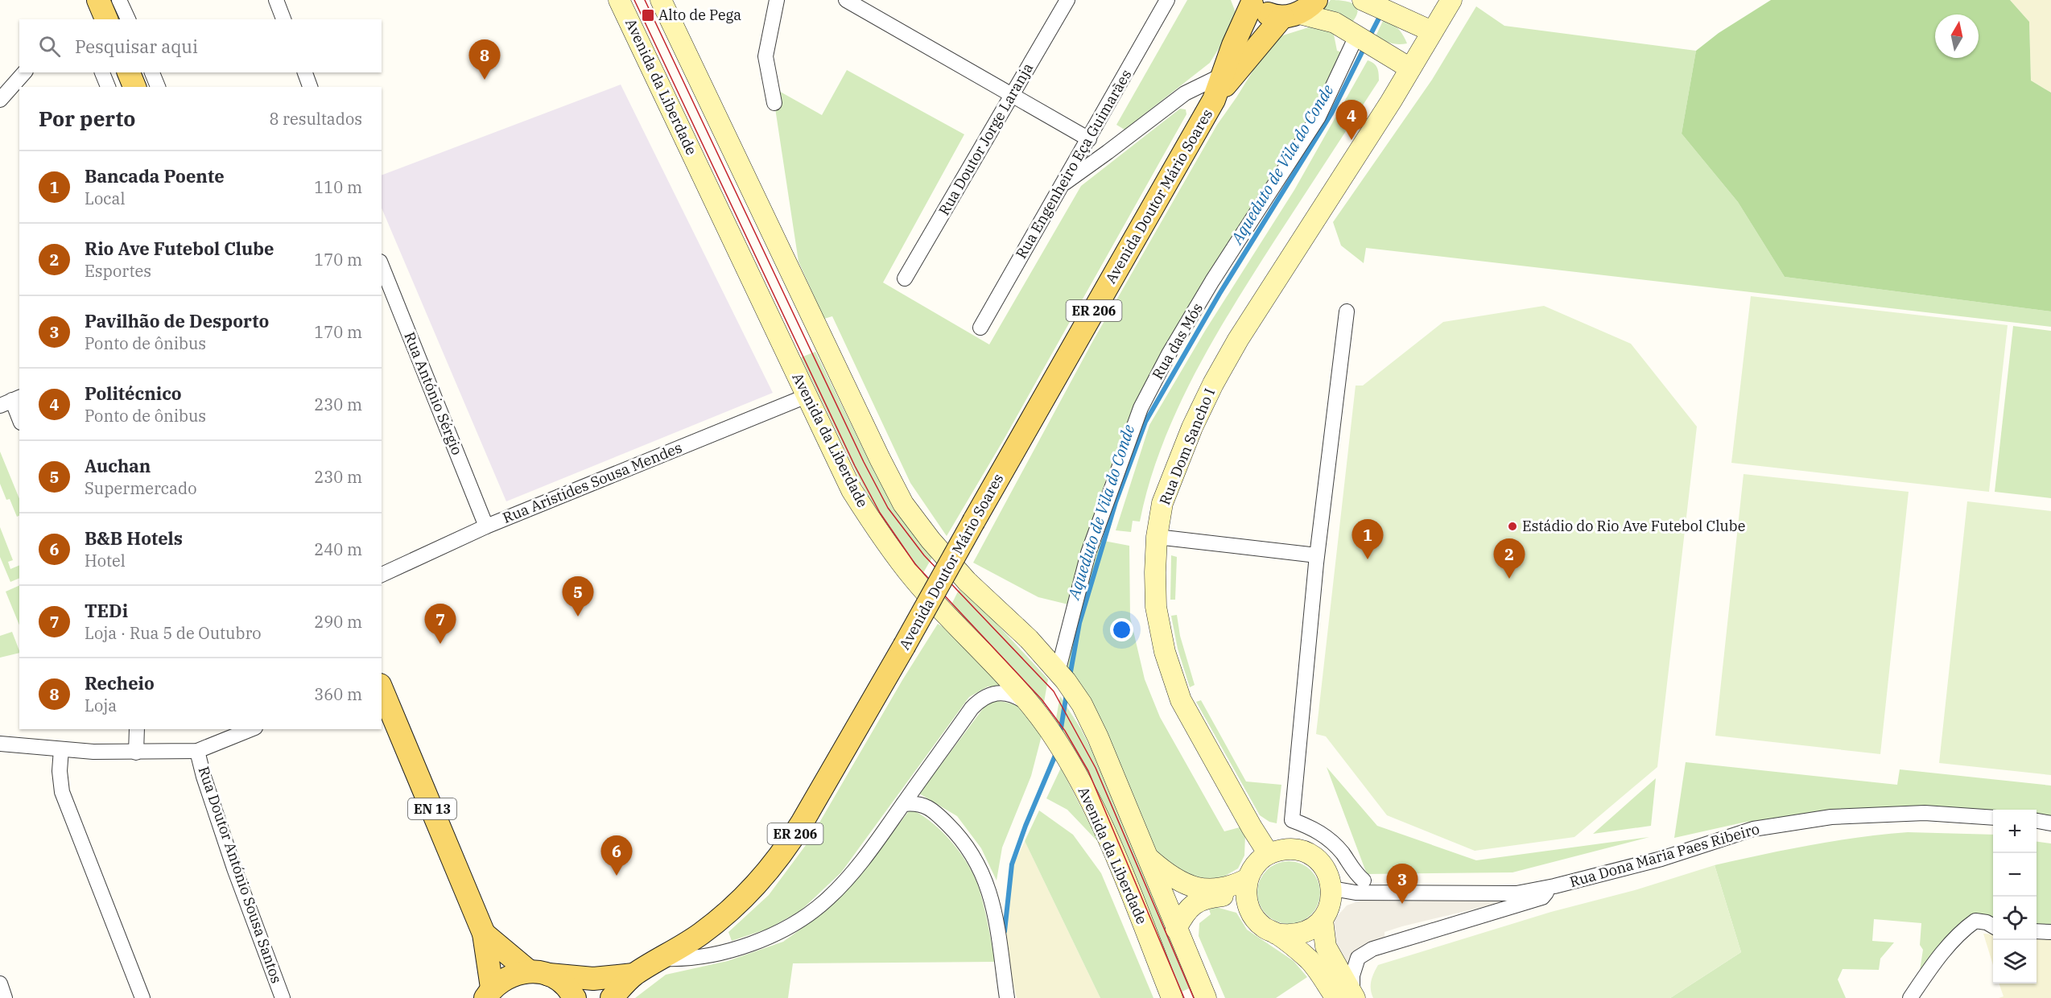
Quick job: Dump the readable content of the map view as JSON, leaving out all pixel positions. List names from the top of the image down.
{
  "streets": {
    "main road": ["Avenida Doutor Mário Soares", "ER 206", "EN 13"],
    "street": [
      "Avenida da Liberdade",
      "Rua Doutor Jorge Laranja",
      "Rua Engenheiro Eça Guimarães",
      "Rua das Mós",
      "Rua António Sérgio",
      "Rua Dom Sancho I",
      "Rua Aristides Sousa Mendes",
      "Rua Dona Maria Paes Ribeiro",
      "Rua Doutor António Sousa Santos"
    ]
  },
  "crossings": [
    ["Avenida da Liberdade", "Rua das Mós"],
    ["Avenida da Liberdade", "Rua Aristides Sousa Mendes"],
    ["Avenida Doutor Mário Soares", "ER 206"],
    ["Avenida Doutor Mário Soares", "EN 13"],
    ["Rua António Sérgio", "Rua Aristides Sousa Mendes"],
    ["Rua Dom Sancho I", "Rua Dona Maria Paes Ribeiro"]
  ],
  "water": ["Aqueduto de Vila do Conde"],
  "places": {
    "transit": ["Alto de Pega"],
    "other": ["Estádio do Rio Ave Futebol Clube"]
  },
  "north": "top",
  "page": {
    "search": "Pesquisar aqui",
    "pins": [
      "8",
      "4",
      "1",
      "2",
      "5",
      "7",
      "6",
      "3"
    ],
    "heading": ["Por perto", "8 resultados"],
    "list": [
      {
        "mark": "1",
        "name": "Bancada Poente",
        "note": "Local",
        "value": "110 m"
      },
      {
        "mark": "2",
        "name": "Rio Ave Futebol Clube",
        "note": "Esportes",
        "value": "170 m"
      },
      {
        "mark": "3",
        "name": "Pavilhão de Desporto",
        "note": "Ponto de ônibus",
        "value": "170 m"
      },
      {
        "mark": "4",
        "name": "Politécnico",
        "note": "Ponto de ônibus",
        "value": "230 m"
      },
      {
        "mark": "5",
        "name": "Auchan",
        "note": "Supermercado",
        "value": "230 m"
      },
      {
        "mark": "6",
        "name": "B&B Hotels",
        "note": "Hotel",
        "value": "240 m"
      },
      {
        "mark": "7",
        "name": "TEDi",
        "note": "Loja · Rua 5 de Outubro",
        "value": "290 m"
      },
      {
        "mark": "8",
        "name": "Recheio",
        "note": "Loja",
        "value": "360 m"
      }
    ],
    "map_buttons": ["+", "−"]
  }
}
